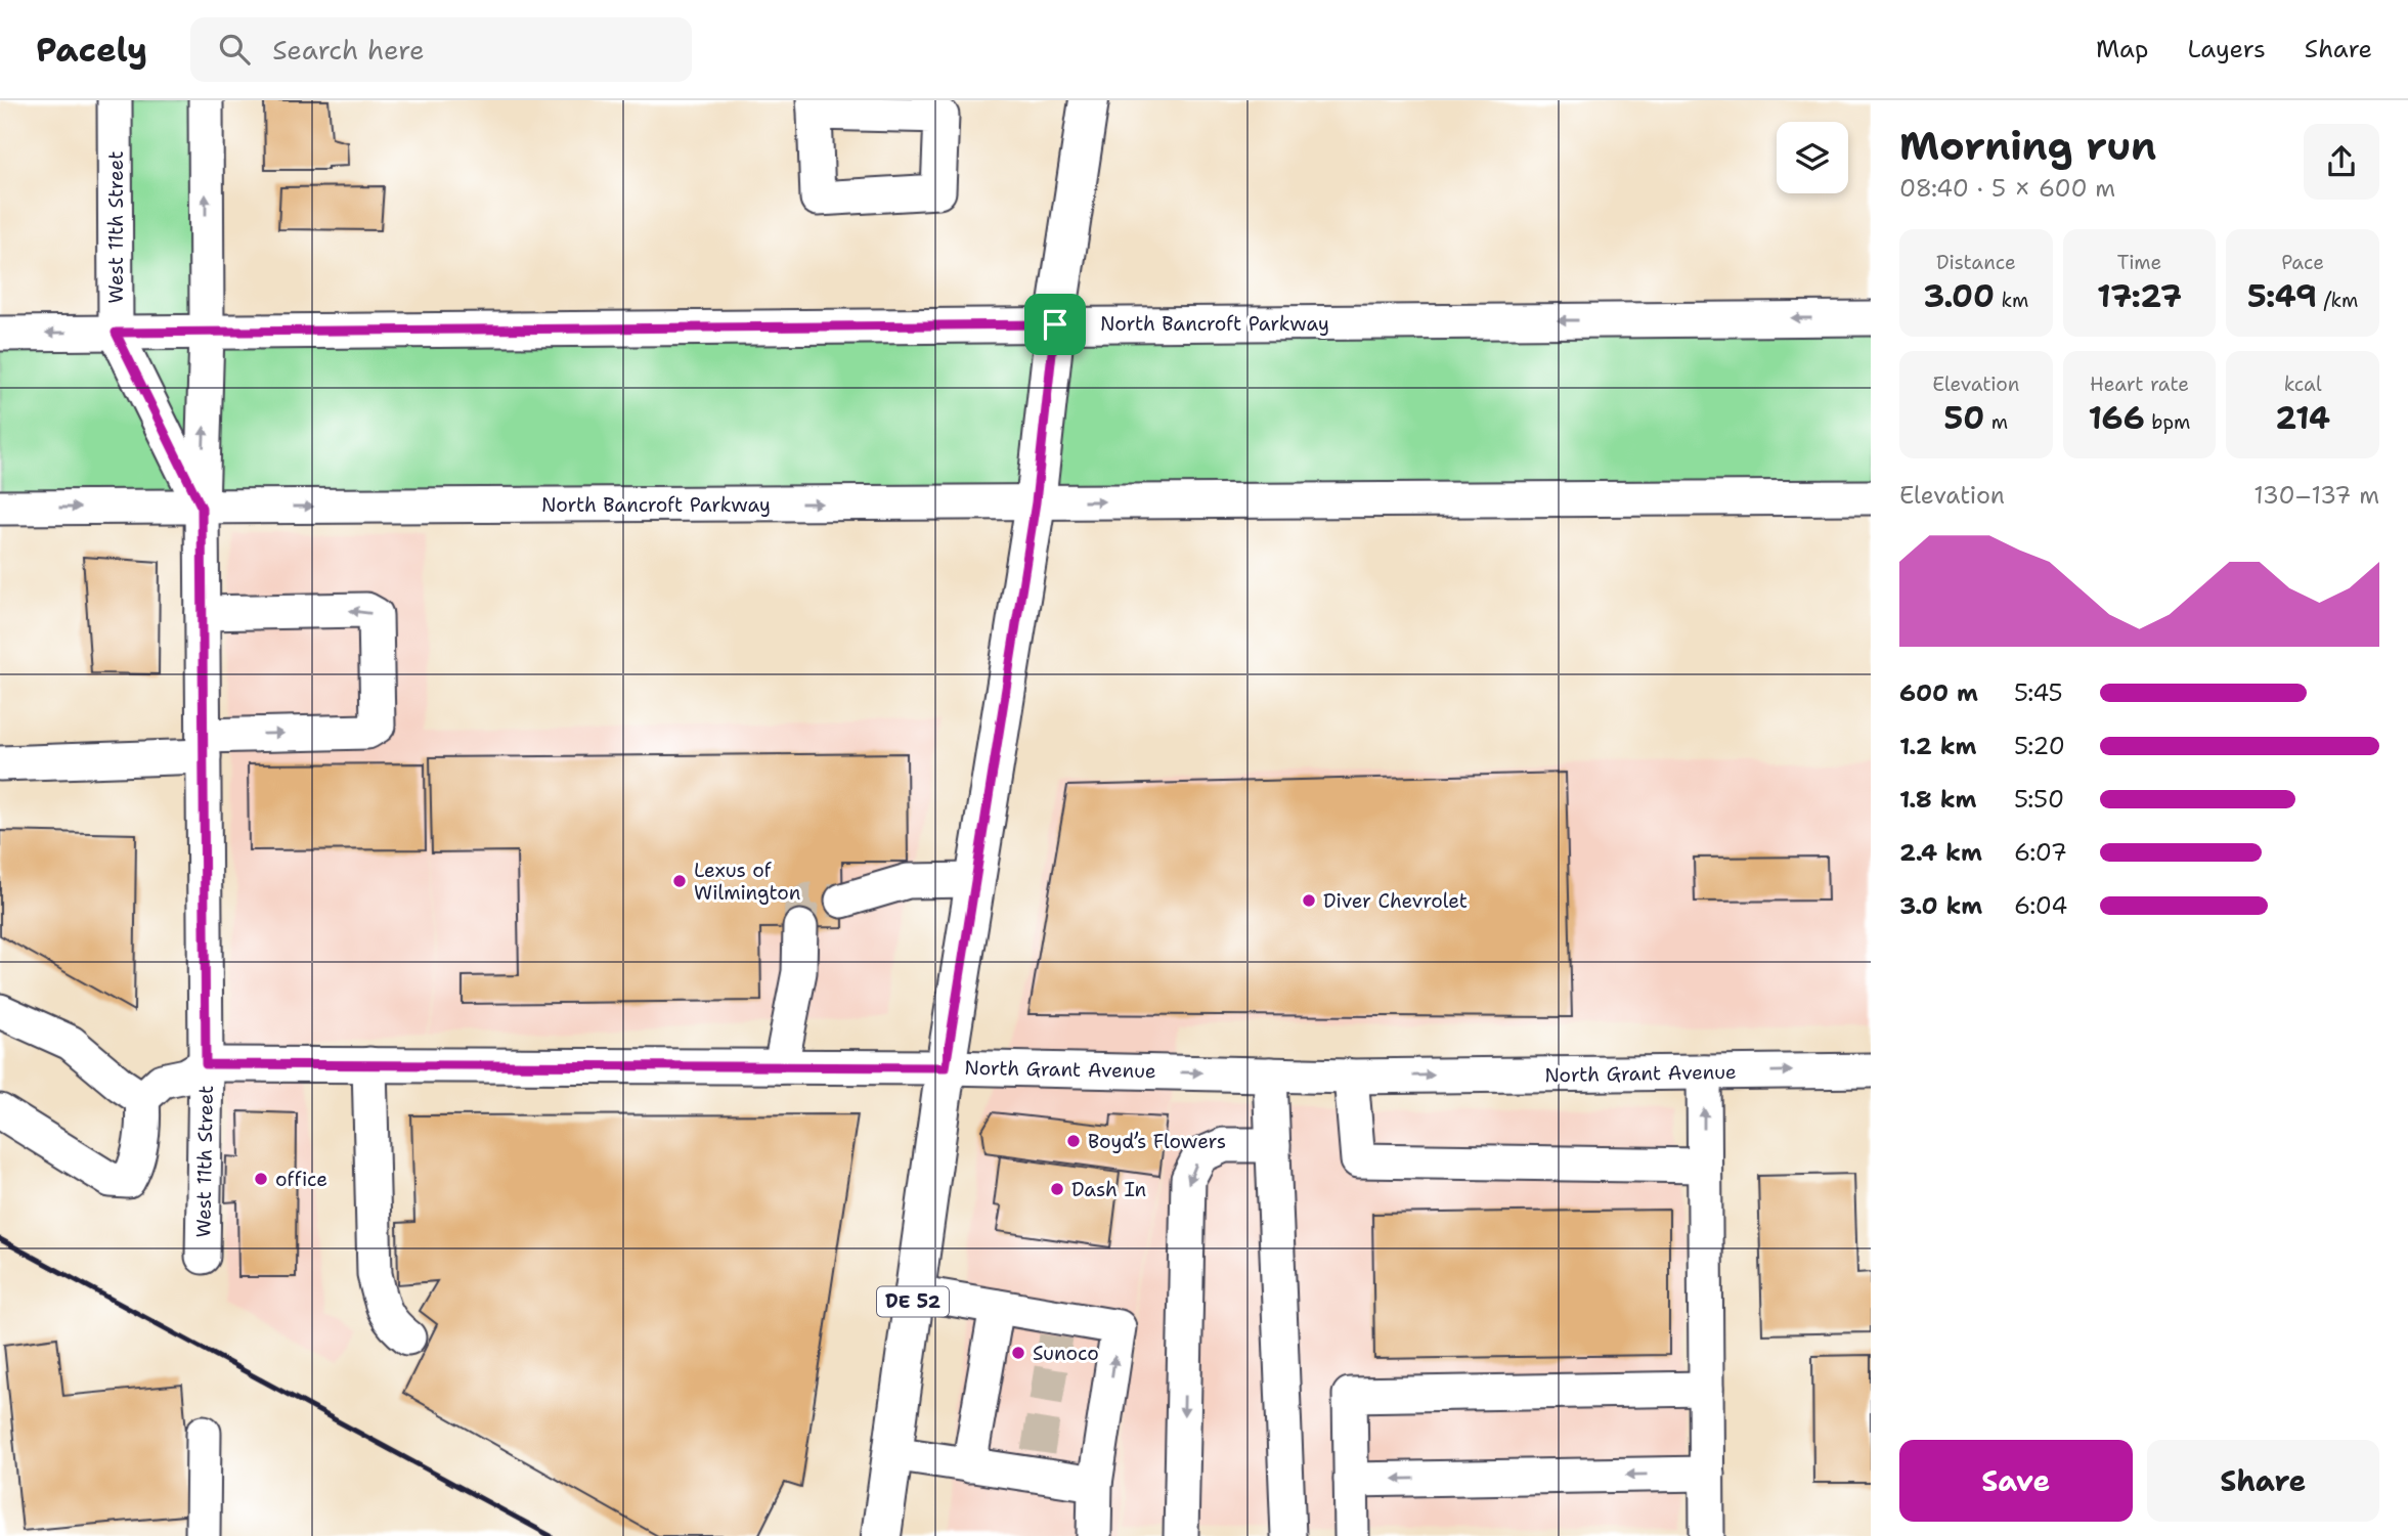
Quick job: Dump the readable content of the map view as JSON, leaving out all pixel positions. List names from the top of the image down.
{
  "streets": {
    "main road": ["DE 52"],
    "street": ["West 11th Street", "North Bancroft Parkway", "North Grant Avenue"]
  },
  "crossings": [
    ["West 11th Street", "North Bancroft Parkway"],
    ["West 11th Street", "North Grant Avenue"],
    ["North Bancroft Parkway", "DE 52"],
    ["North Grant Avenue", "DE 52"]
  ],
  "one_way": ["North Grant Avenue"],
  "places": [
    "Lexus of Wilmington",
    "Diver Chevrolet",
    "Boyd’s Flowers",
    "office",
    "Dash In",
    "Sunoco"
  ],
  "page": {
    "header": "Pacely",
    "search": "Search here",
    "nav": ["Map", "Layers", "Share"],
    "heading": ["Morning run", "08:40 · 5 × 600 m"],
    "stats": [
      ["Distance", "3.00 km"],
      ["Time", "17:27"],
      ["Pace", "5:49 /km"],
      ["Elevation", "50 m"],
      ["Heart rate", "166 bpm"],
      ["kcal", "214"]
    ],
    "chart": ["Elevation", "130–137 m"],
    "list": [
      {
        "name": "600 m",
        "note": "5:45"
      },
      {
        "name": "1.2 km",
        "note": "5:20"
      },
      {
        "name": "1.8 km",
        "note": "5:50"
      },
      {
        "name": "2.4 km",
        "note": "6:07"
      },
      {
        "name": "3.0 km",
        "note": "6:04"
      }
    ],
    "buttons": ["Save", "Share"]
  }
}
